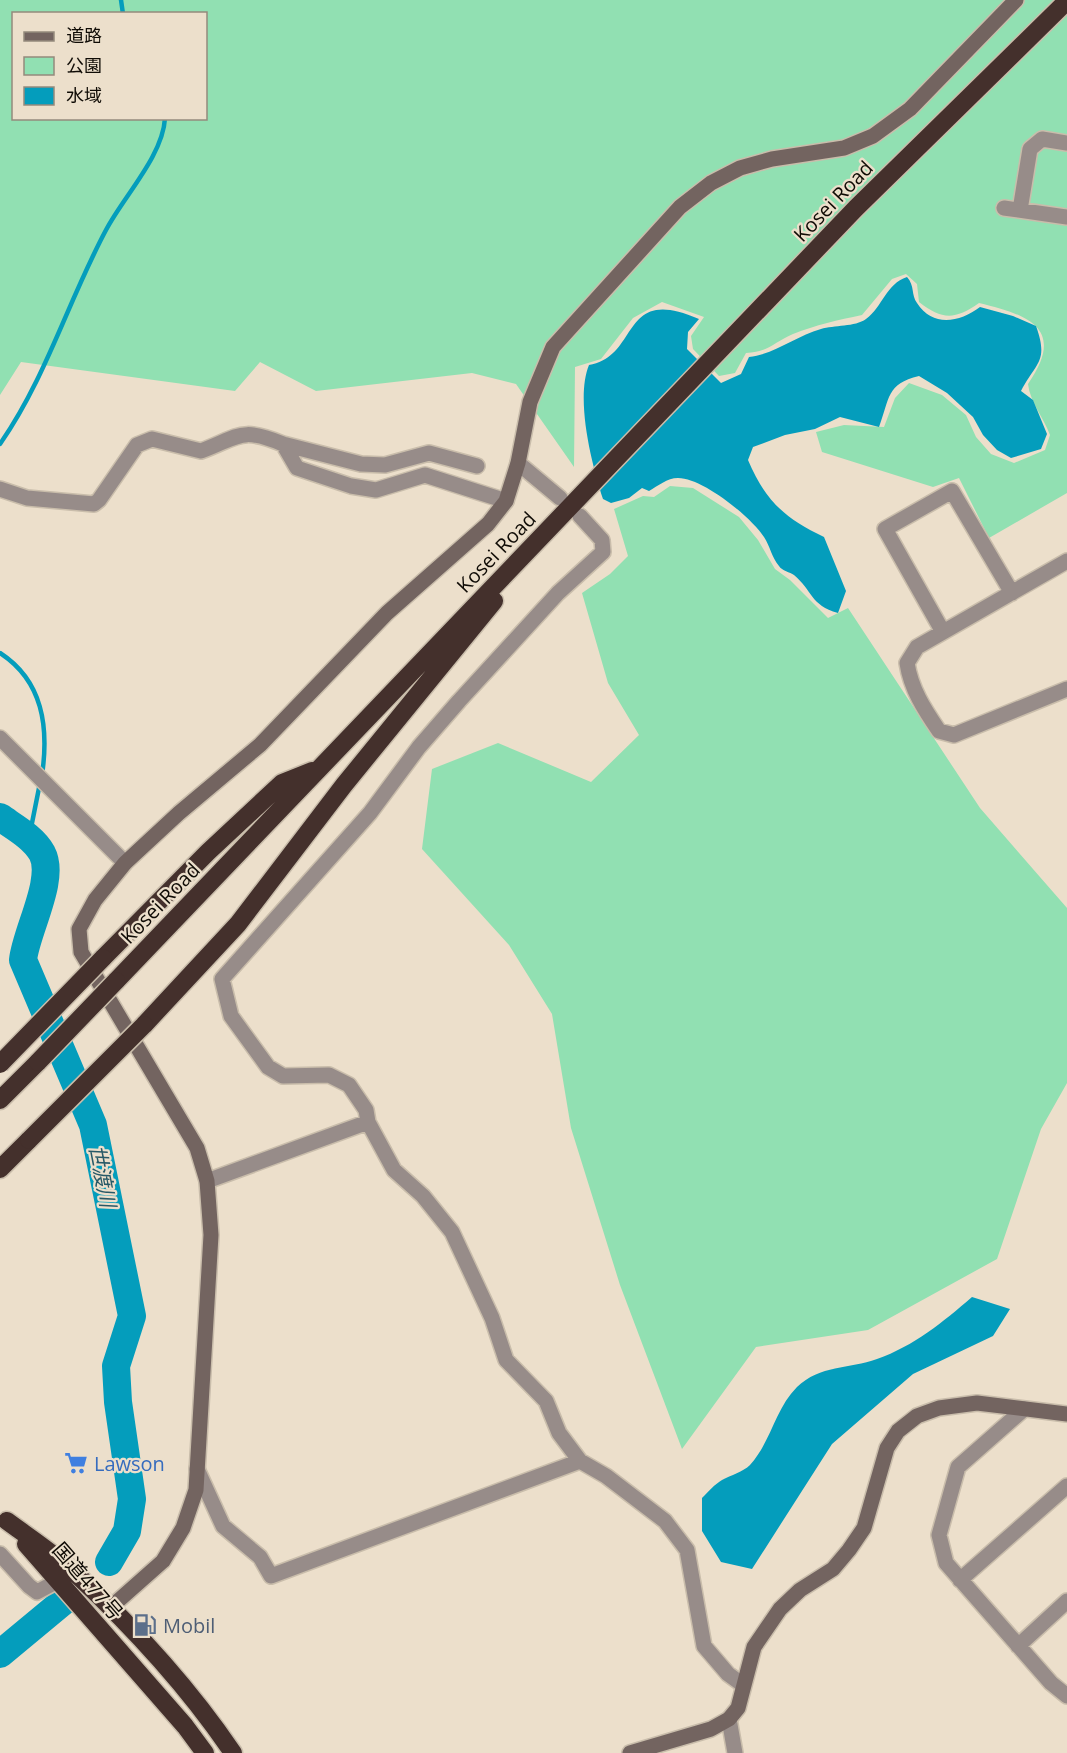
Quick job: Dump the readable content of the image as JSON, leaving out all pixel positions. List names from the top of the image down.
{
  "streets": {
    "highway": ["Kosei Road", "国道477号"]
  },
  "water": ["世渡川"],
  "places": {
    "supermarket": ["Lawson"],
    "fuel station": ["Mobil"]
  },
  "legend": ["道路", "公園", "水域"]
}
